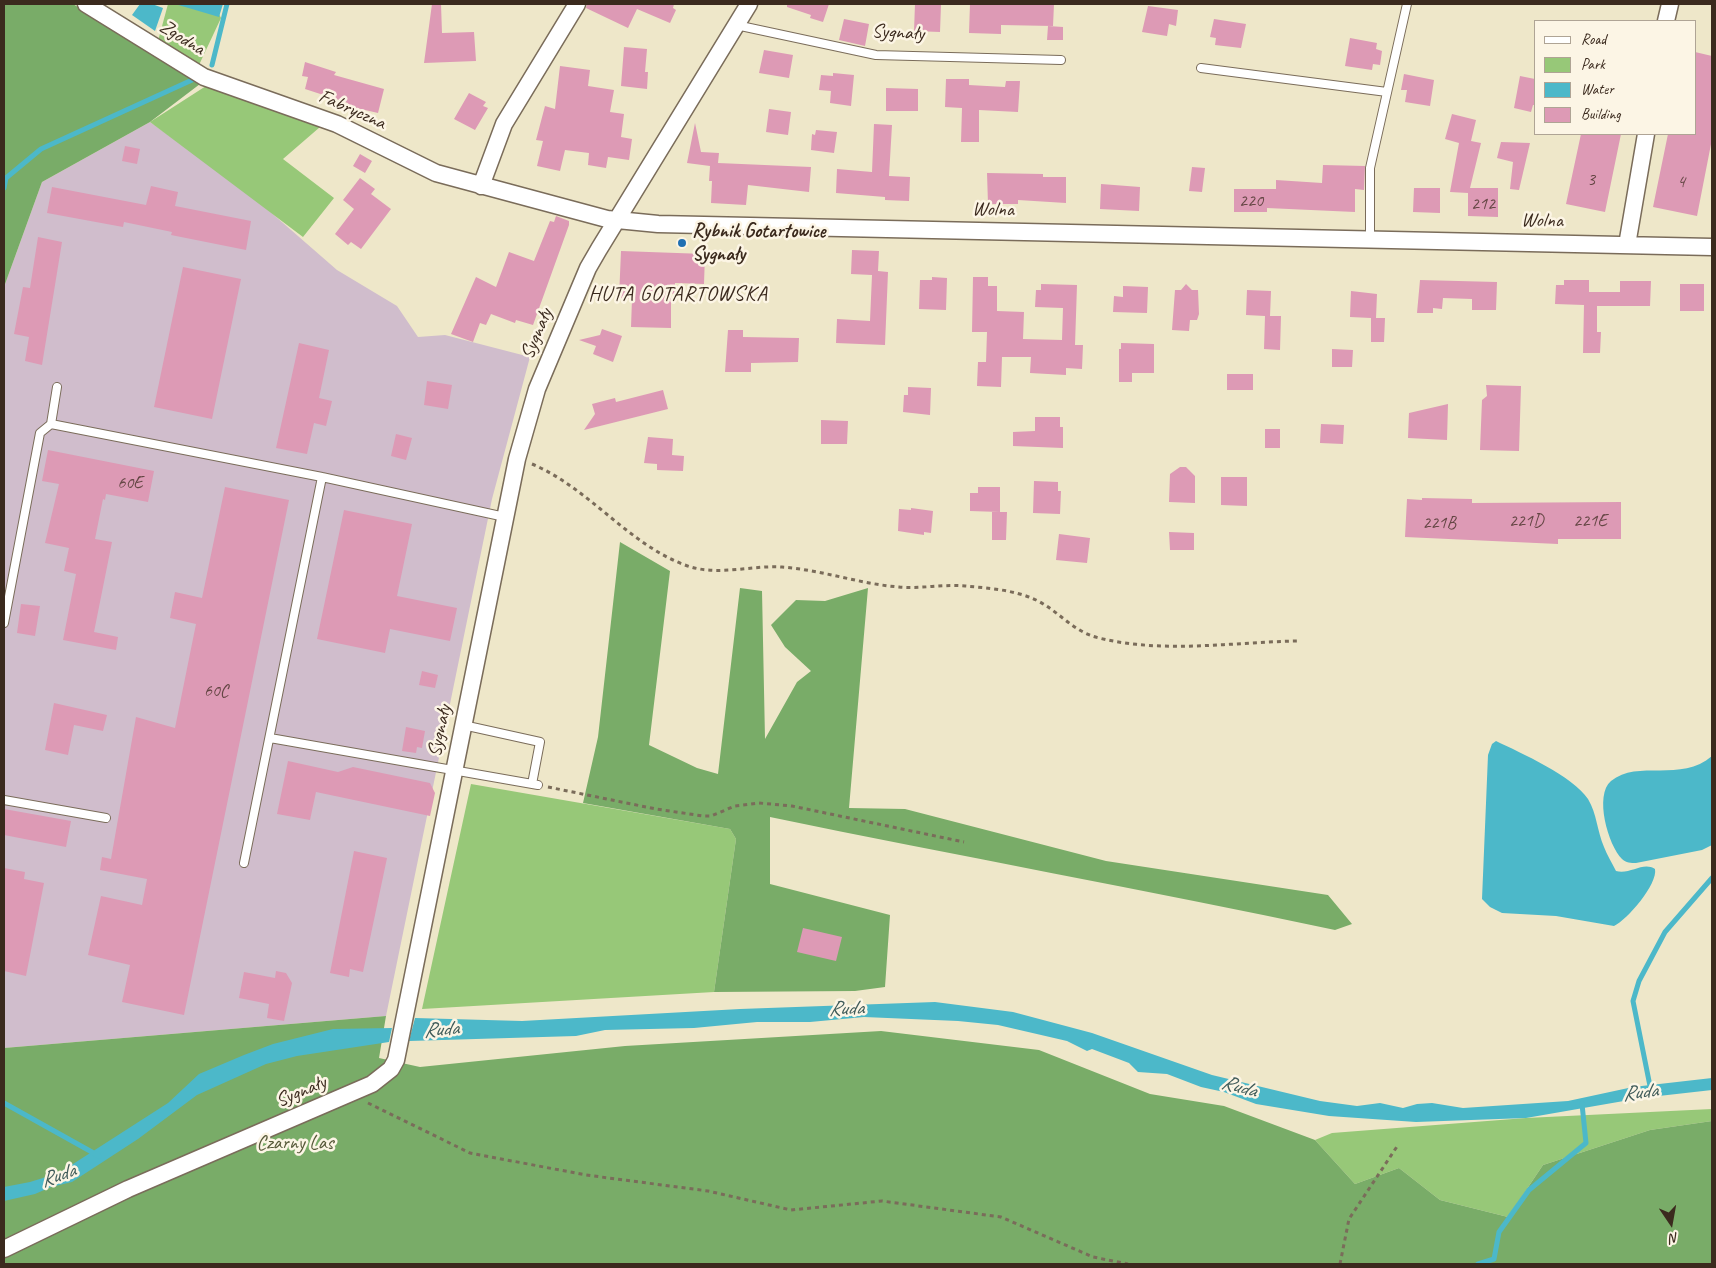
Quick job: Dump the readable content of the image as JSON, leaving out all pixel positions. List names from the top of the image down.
{
  "streets": {
    "street": [
      "Sygnały",
      "Zgodna",
      "Fabryczna",
      "Wolna"
    ]
  },
  "crossings": [
    ["Sygnały", "Fabryczna"],
    ["Sygnały", "Wolna"],
    ["Zgodna", "Fabryczna"],
    ["Fabryczna", "Wolna"]
  ],
  "districts": ["HUTA GOTARTOWSKA"],
  "water": ["Ruda"],
  "parks": ["Czarny Las"],
  "places": ["Rybnik Gotartowice Sygnały"],
  "house_numbers": [
    "3",
    "4",
    "220",
    "212",
    "60E",
    "221D",
    "221E",
    "221B",
    "60C"
  ],
  "legend": [
    "Road",
    "Park",
    "Water",
    "Building"
  ],
  "north": "bottom"
}
